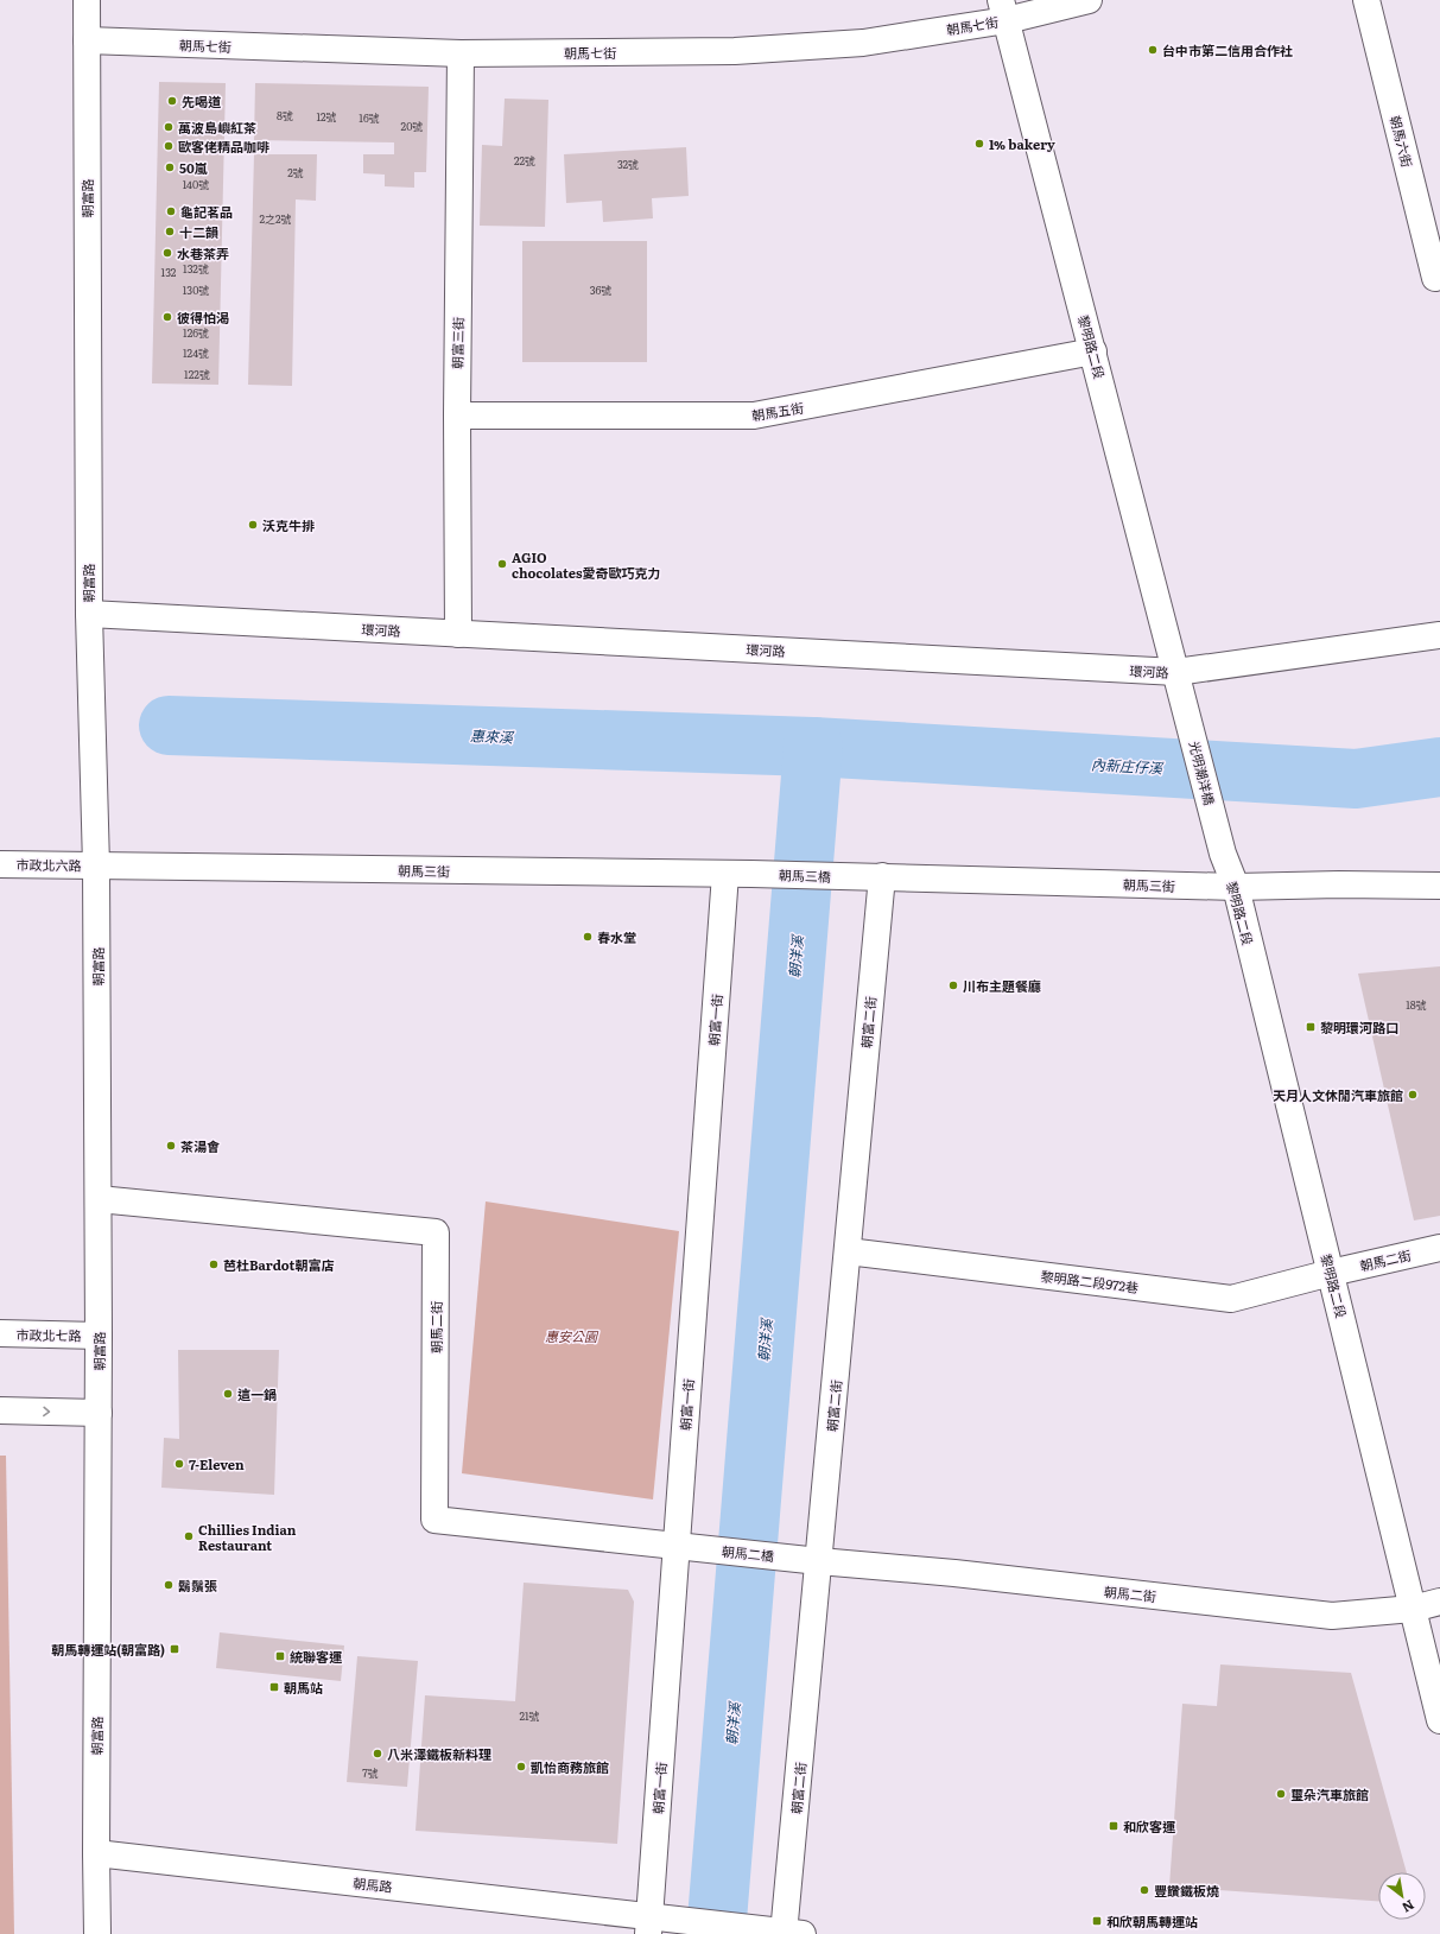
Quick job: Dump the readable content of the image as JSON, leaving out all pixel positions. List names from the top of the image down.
{
  "streets": {
    "street": [
      "朝馬七街",
      "朝馬六街",
      "朝富路",
      "朝富三街",
      "黎明路二段",
      "朝馬五街",
      "環河路",
      "光明潮洋橋",
      "市政北六路",
      "朝馬三街",
      "朝馬三橋",
      "朝富一街",
      "朝富二街",
      "朝馬二街",
      "黎明路二段972巷",
      "市政北七路",
      "朝馬二橋",
      "朝馬路"
    ]
  },
  "crossings": [
    ["朝馬七街", "朝富路"],
    ["朝馬七街", "朝富三街"],
    ["朝馬七街", "黎明路二段"],
    ["朝富路", "環河路"],
    ["朝富路", "市政北六路"],
    ["朝富路", "朝馬三街"],
    ["朝富路", "朝馬二街"],
    ["朝富路", "市政北七路"],
    ["朝富路", "朝馬路"],
    ["朝富三街", "朝馬五街"],
    ["朝富三街", "環河路"],
    ["黎明路二段", "朝馬五街"],
    ["黎明路二段", "環河路"],
    ["黎明路二段", "光明潮洋橋"],
    ["黎明路二段", "朝馬三街"],
    ["黎明路二段", "朝馬二街"],
    ["黎明路二段", "黎明路二段972巷"],
    ["環河路", "光明潮洋橋"],
    ["市政北六路", "朝馬三街"],
    ["朝馬三街", "朝馬三橋"],
    ["朝馬三街", "朝富一街"],
    ["朝馬三街", "朝富二街"],
    ["朝馬三橋", "朝富二街"],
    ["朝富一街", "朝馬二街"],
    ["朝富一街", "朝馬二橋"],
    ["朝富一街", "朝馬路"],
    ["朝富二街", "朝馬二街"],
    ["朝富二街", "黎明路二段972巷"],
    ["朝富二街", "朝馬二橋"],
    ["朝富二街", "朝馬路"],
    ["朝馬二街", "黎明路二段972巷"],
    ["朝馬二街", "朝馬二橋"]
  ],
  "water": ["惠來溪", "內新庄仔溪", "朝洋溪"],
  "parks": ["惠安公園"],
  "places": {
    "other": [
      "台中市第二信用合作社",
      "先喝道",
      "萬波島嶼紅茶",
      "1% bakery",
      "歐客佬精品咖啡",
      "50嵐",
      "龜記茗品",
      "十二韻",
      "水巷茶弄",
      "彼得怕渴",
      "沃克牛排",
      "AGIO chocolates愛奇歐巧克力",
      "春水堂",
      "川布主題餐廳",
      "天月人文休閒汽車旅館",
      "茶湯會",
      "芭杜Bardot朝富店",
      "這一鍋",
      "7-Eleven",
      "Chillies Indian Restaurant",
      "鬍鬚張",
      "八米澤鐵板新料理",
      "凱怡商務旅館",
      "璽朵汽車旅館",
      "豐饡鐵板燒"
    ],
    "transit": [
      "黎明環河路口",
      "朝馬轉運站(朝富路)",
      "統聯客運",
      "朝馬站",
      "和欣客運",
      "和欣朝馬轉運站"
    ]
  },
  "house_numbers": [
    "8號",
    "12號",
    "16號",
    "20號",
    "22號",
    "32號",
    "2號",
    "140號",
    "2之2號",
    "132號",
    "132",
    "130號",
    "36號",
    "126號",
    "124號",
    "122號",
    "18號",
    "21號",
    "7號"
  ],
  "north": "bottom right"
}
